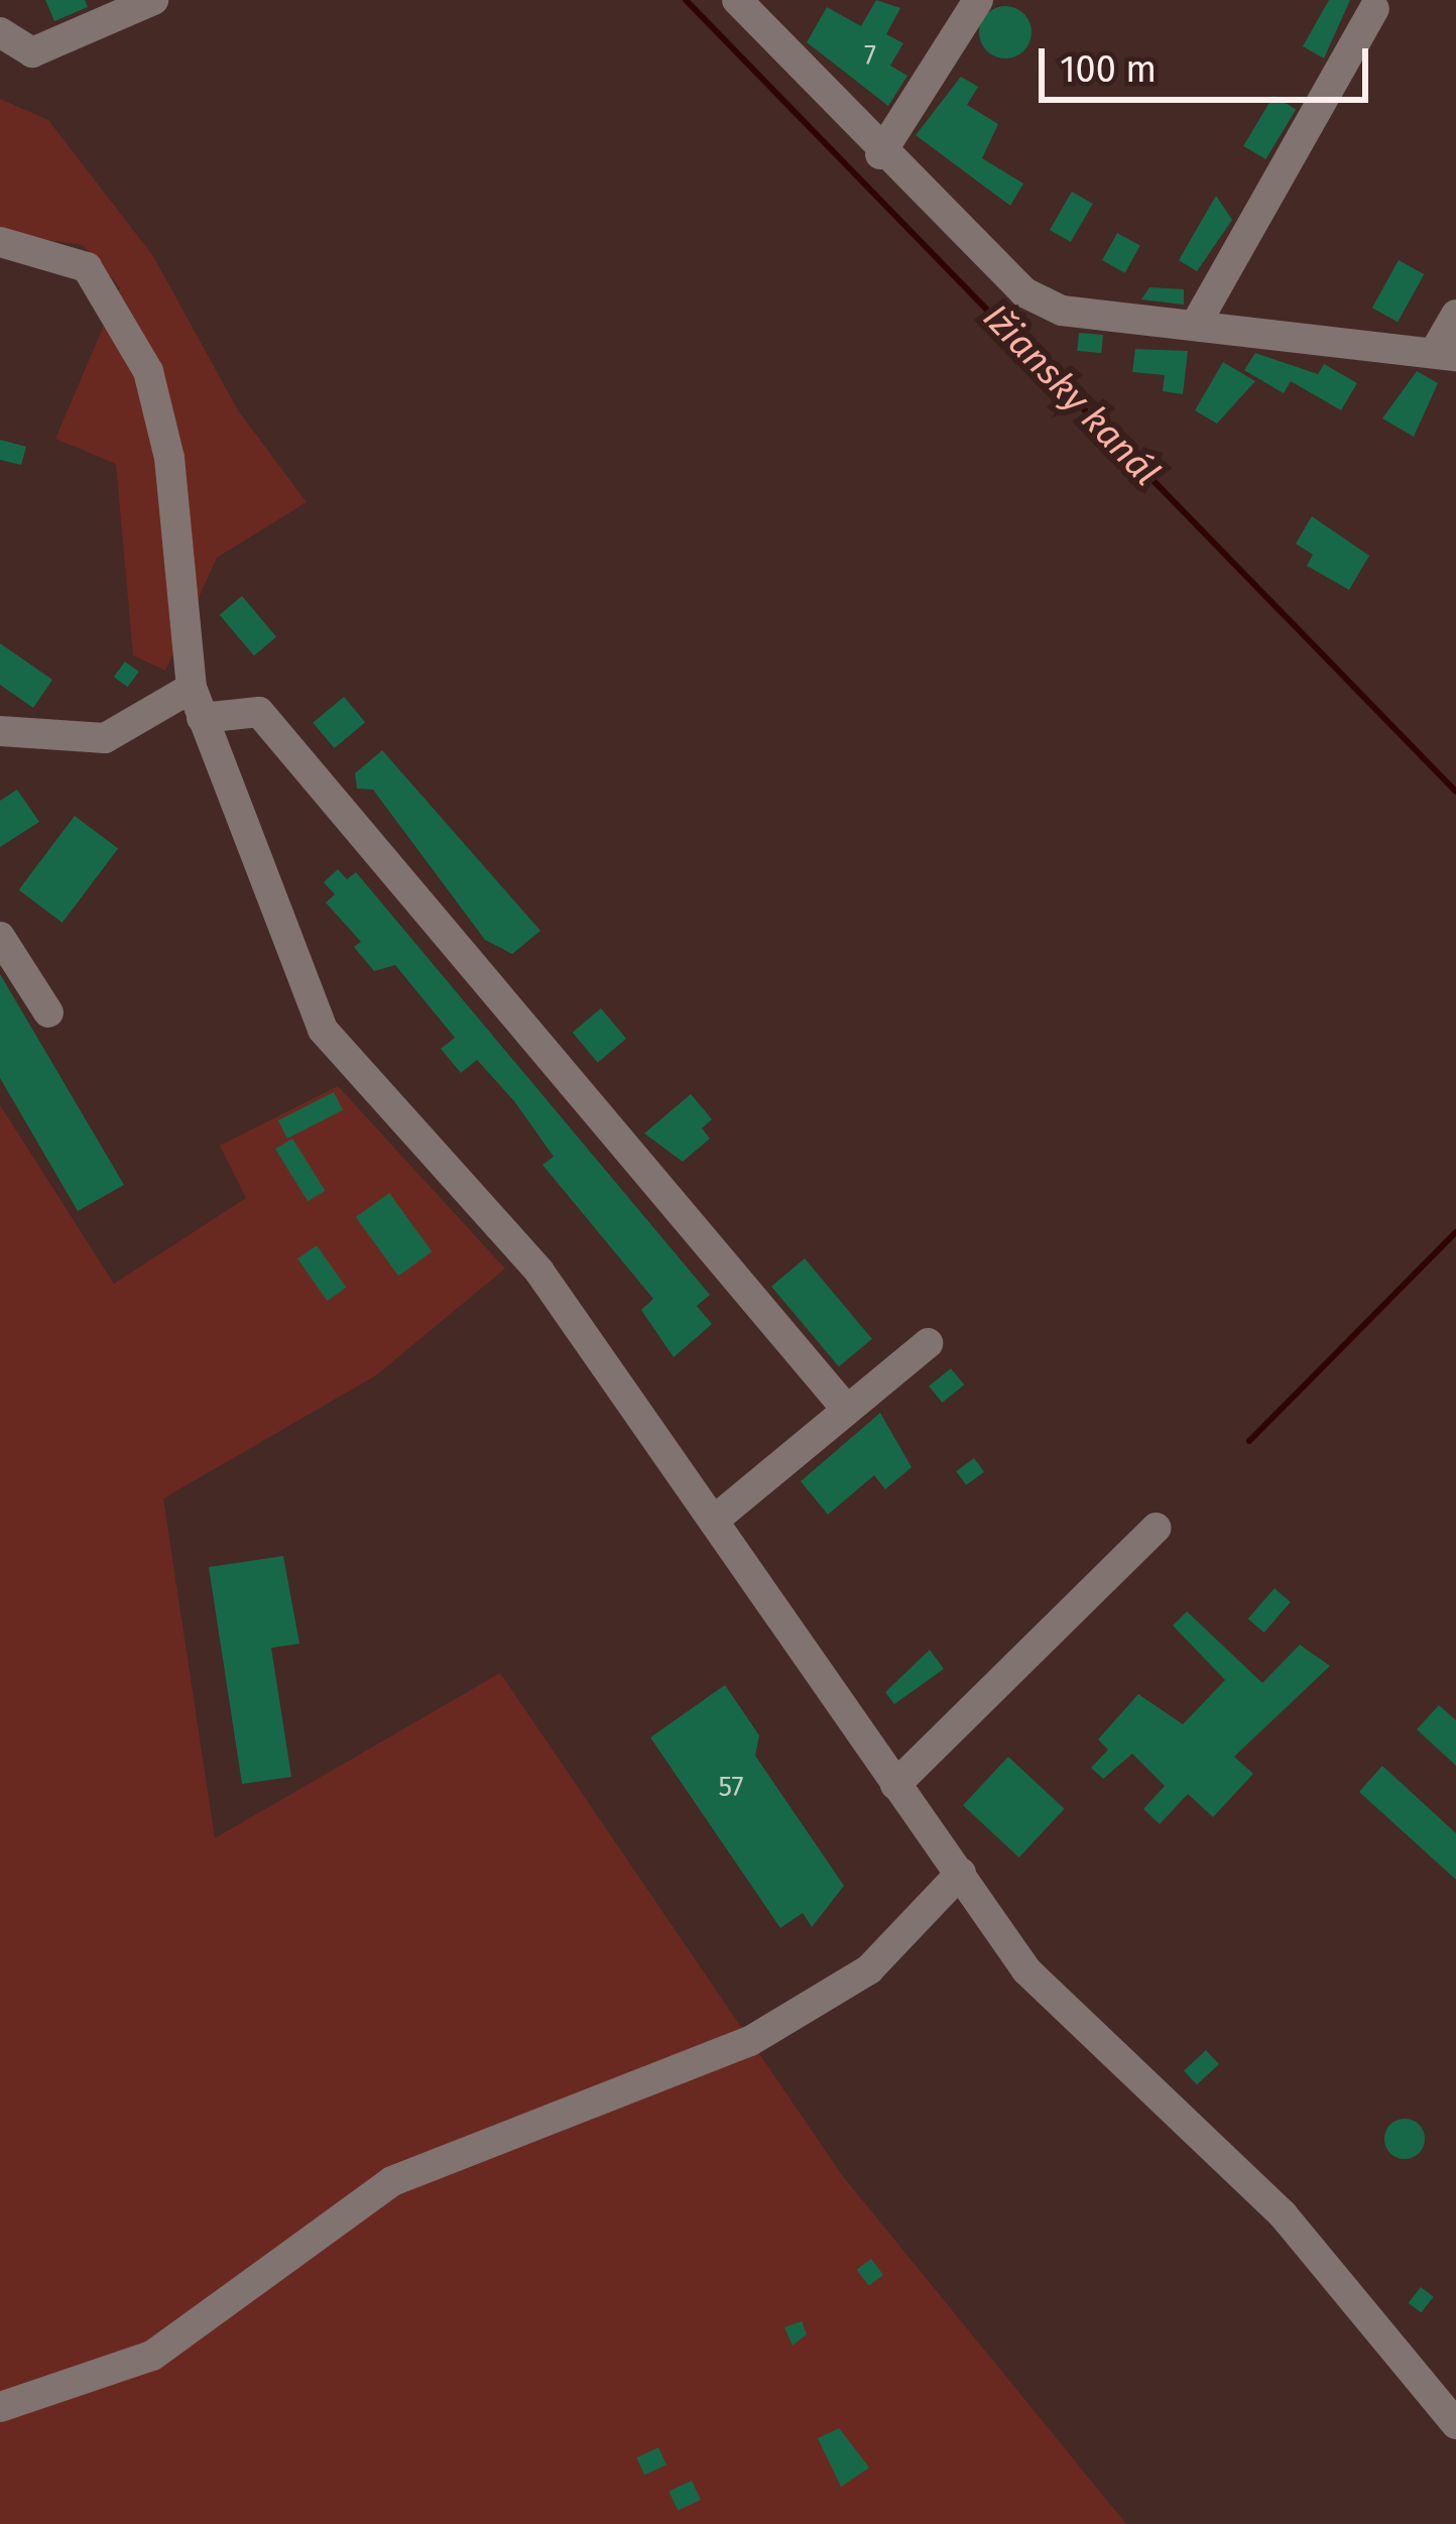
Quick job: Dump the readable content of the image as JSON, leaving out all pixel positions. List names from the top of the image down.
{
  "water": ["Ižiansky kanál"],
  "house_numbers": ["7", "57"],
  "scale_bar": "100 m"
}
